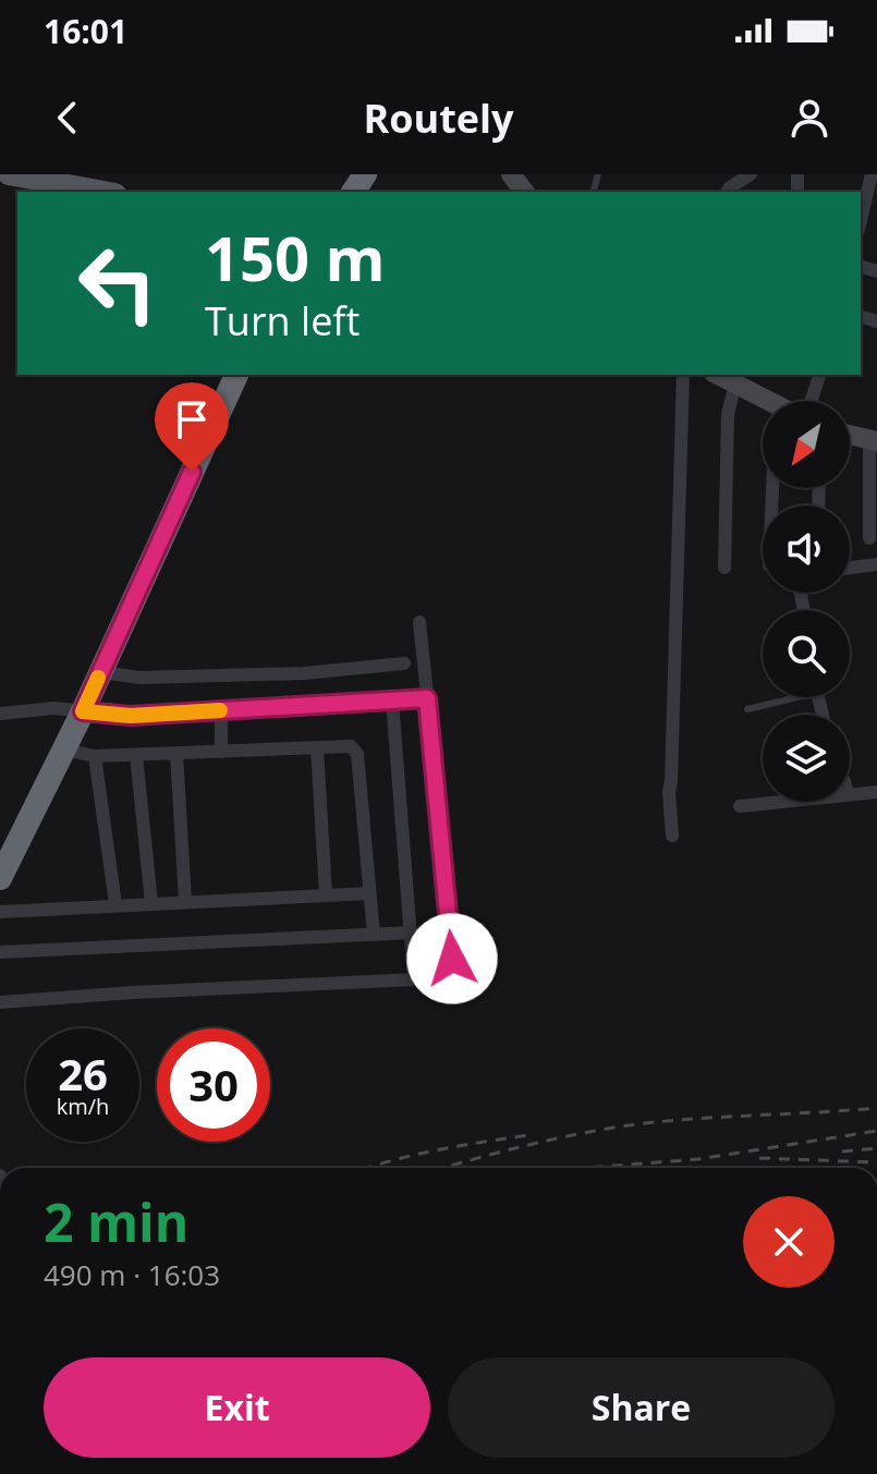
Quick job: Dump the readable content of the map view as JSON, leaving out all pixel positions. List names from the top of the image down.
{
  "north": "bottom left",
  "page": {
    "status": "16:01",
    "header": "Routely",
    "turn": ["150 m", "Turn left"],
    "speed": "26 km/h",
    "limit": "30",
    "heading": ["2 min", "490 m · 16:03"],
    "buttons": ["Exit", "Share"]
  }
}
